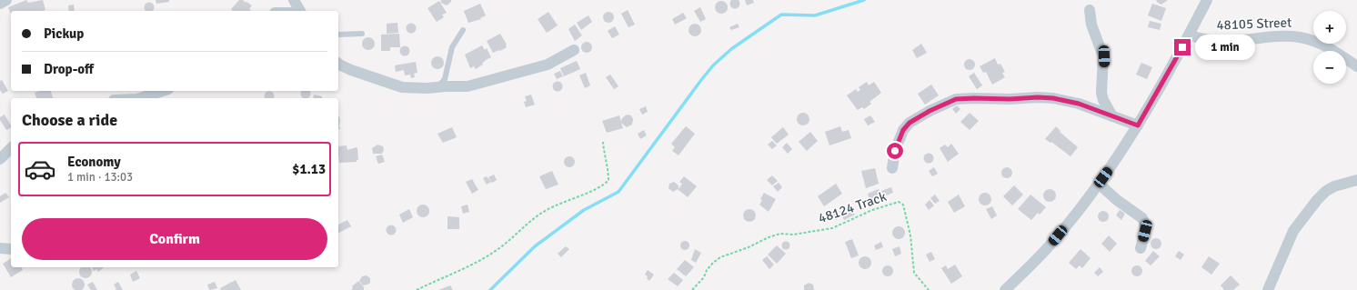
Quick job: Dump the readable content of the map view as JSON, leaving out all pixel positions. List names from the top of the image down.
{
  "streets": {
    "street": ["48105 Street"],
    "path": ["48124 Track"]
  },
  "page": {
    "map_buttons": ["+", "−"],
    "banner": ["Pickup", "Drop-off"],
    "bubble": "1 min",
    "heading": "Choose a ride",
    "list": [
      {
        "name": "Economy",
        "note": "1 min · 13:03",
        "value": "$1.13"
      }
    ],
    "buttons": "Confirm"
  }
}
